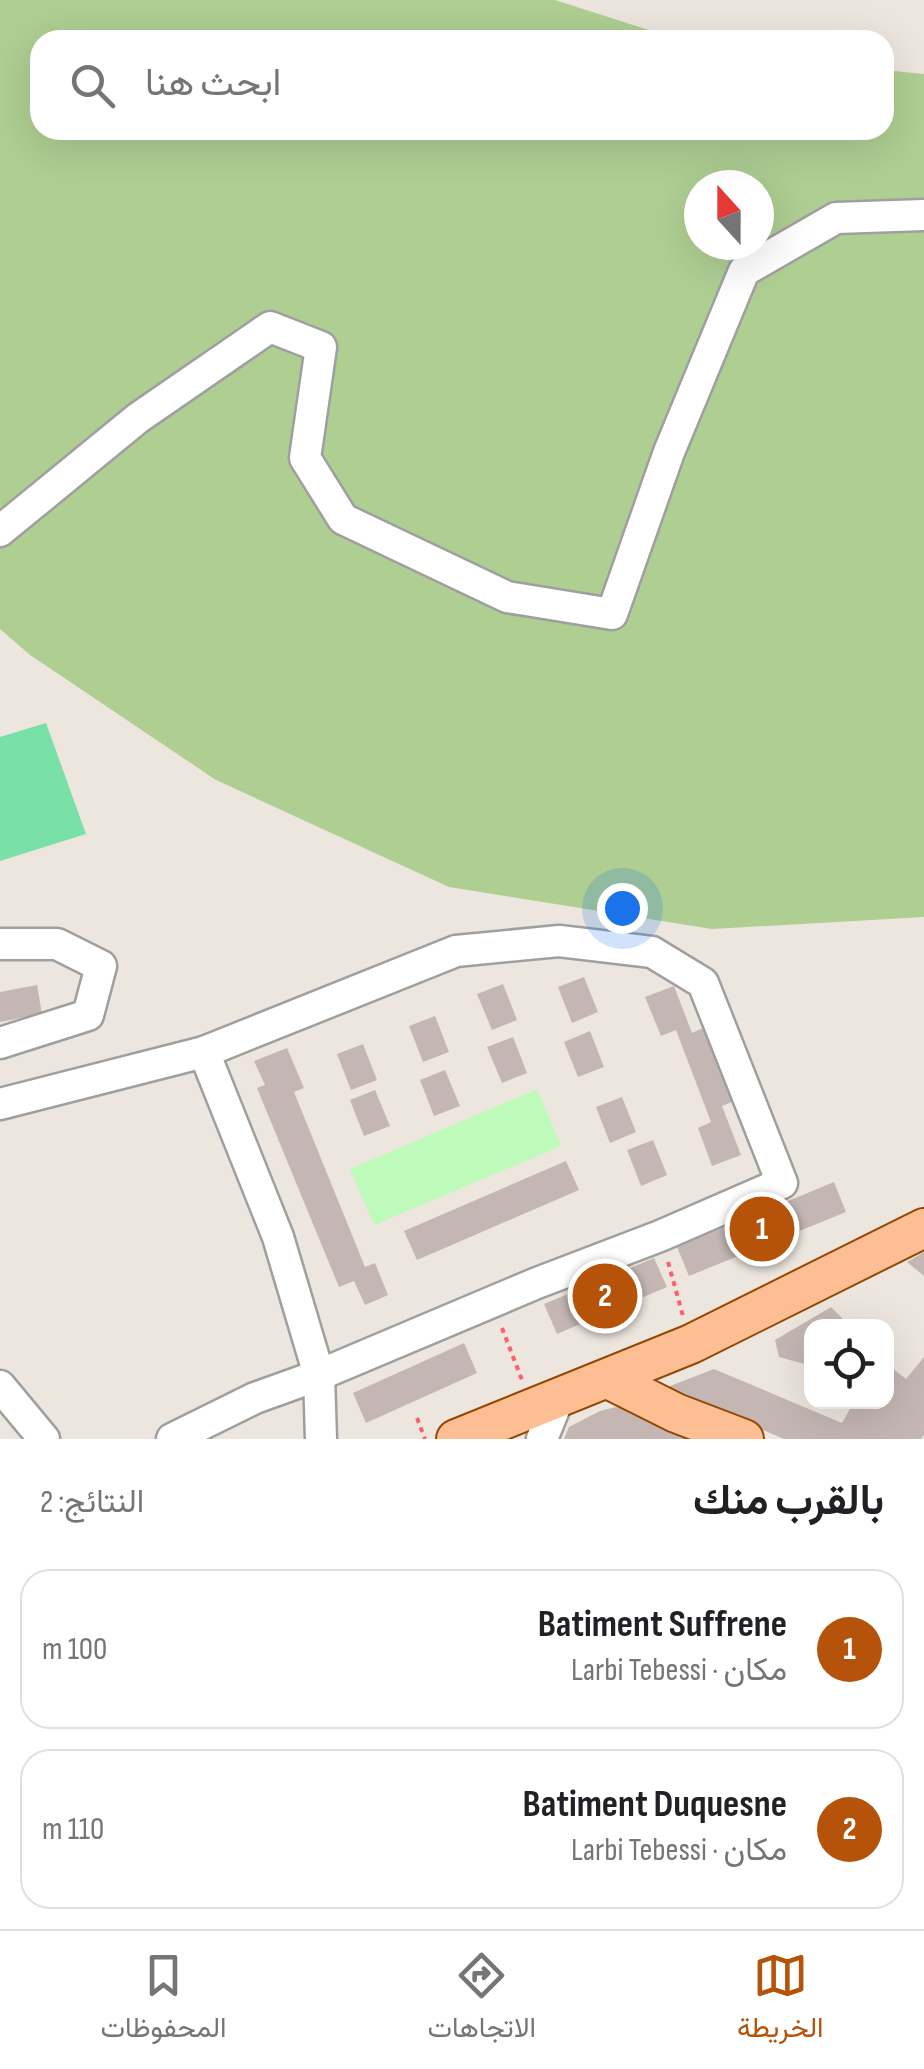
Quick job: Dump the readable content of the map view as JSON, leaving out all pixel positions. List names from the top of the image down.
{
  "north": "top",
  "page": {
    "search": "ابحث هنا",
    "pins": ["1", "2"],
    "heading": ["بالقرب منك", "النتائج: 2"],
    "list": [
      {
        "mark": "1",
        "name": "Batiment Suffrene",
        "note": "مكان · Larbi Tebessi",
        "value": "100 m"
      },
      {
        "mark": "2",
        "name": "Batiment Duquesne",
        "note": "مكان · Larbi Tebessi",
        "value": "110 m"
      }
    ],
    "nav": ["الخريطة", "الاتجاهات", "المحفوظات"]
  }
}
